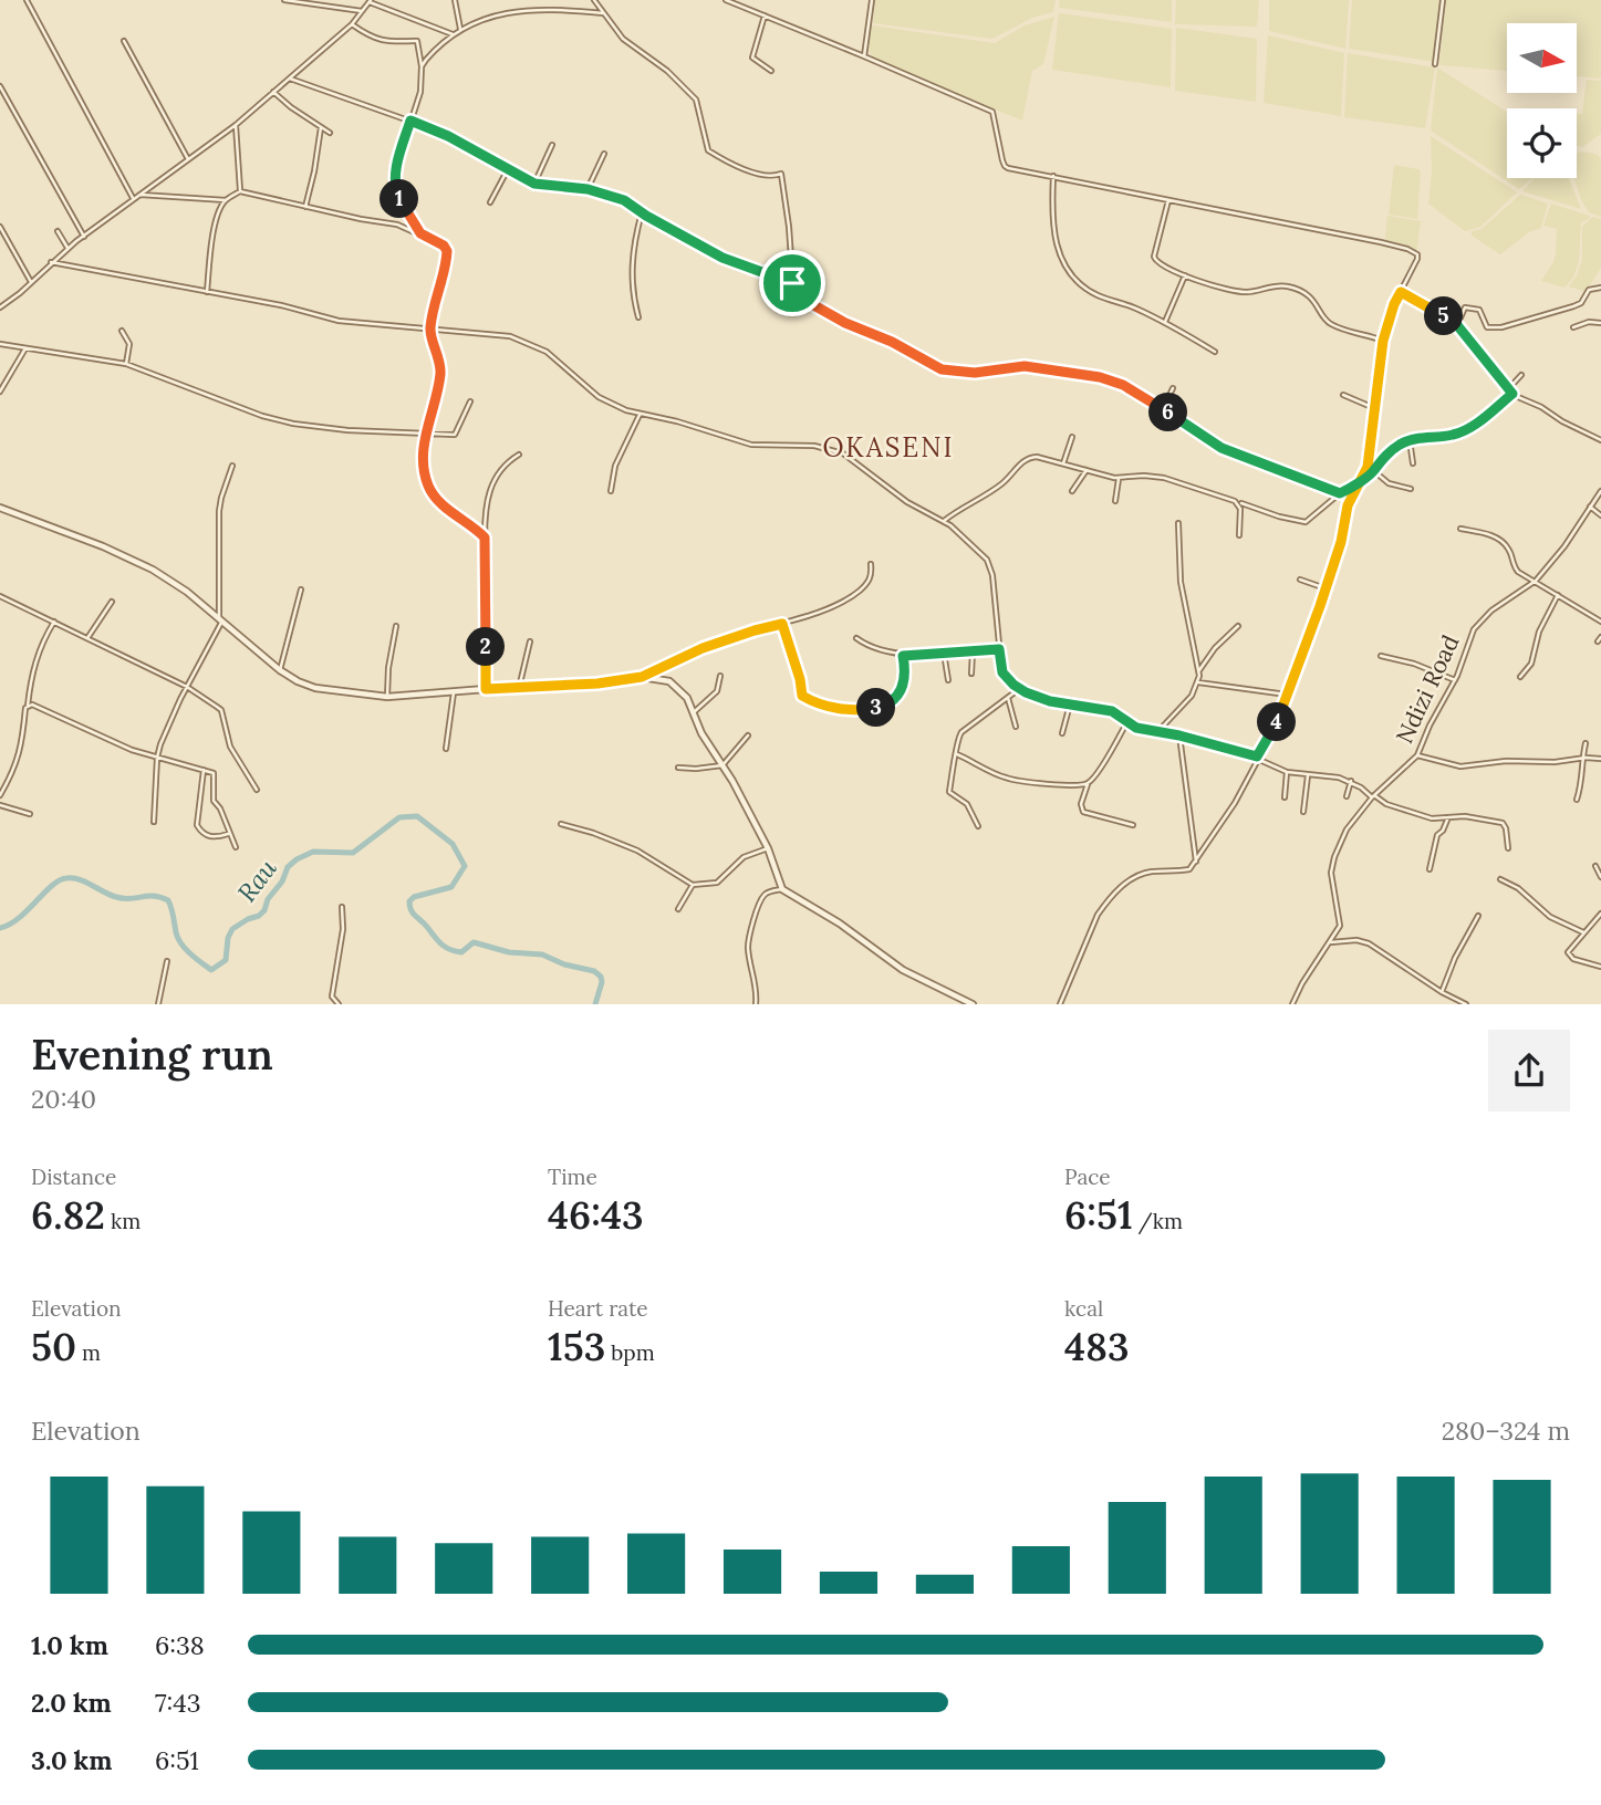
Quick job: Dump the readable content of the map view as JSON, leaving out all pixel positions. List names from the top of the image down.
{
  "streets": {
    "street": ["Ndizi Road"]
  },
  "districts": ["OKASENI"],
  "water": ["Rau"],
  "north": "right",
  "page": {
    "pins": [
      "1",
      "5",
      "6",
      "2",
      "3",
      "4"
    ],
    "heading": ["Evening run", "20:40"],
    "stats": [
      ["Distance", "6.82 km"],
      ["Time", "46:43"],
      ["Pace", "6:51 /km"],
      ["Elevation", "50 m"],
      ["Heart rate", "153 bpm"],
      ["kcal", "483"]
    ],
    "chart": ["Elevation", "280–324 m"],
    "list": [
      {
        "name": "1.0 km",
        "note": "6:38"
      },
      {
        "name": "2.0 km",
        "note": "7:43"
      },
      {
        "name": "3.0 km",
        "note": "6:51"
      }
    ]
  }
}
